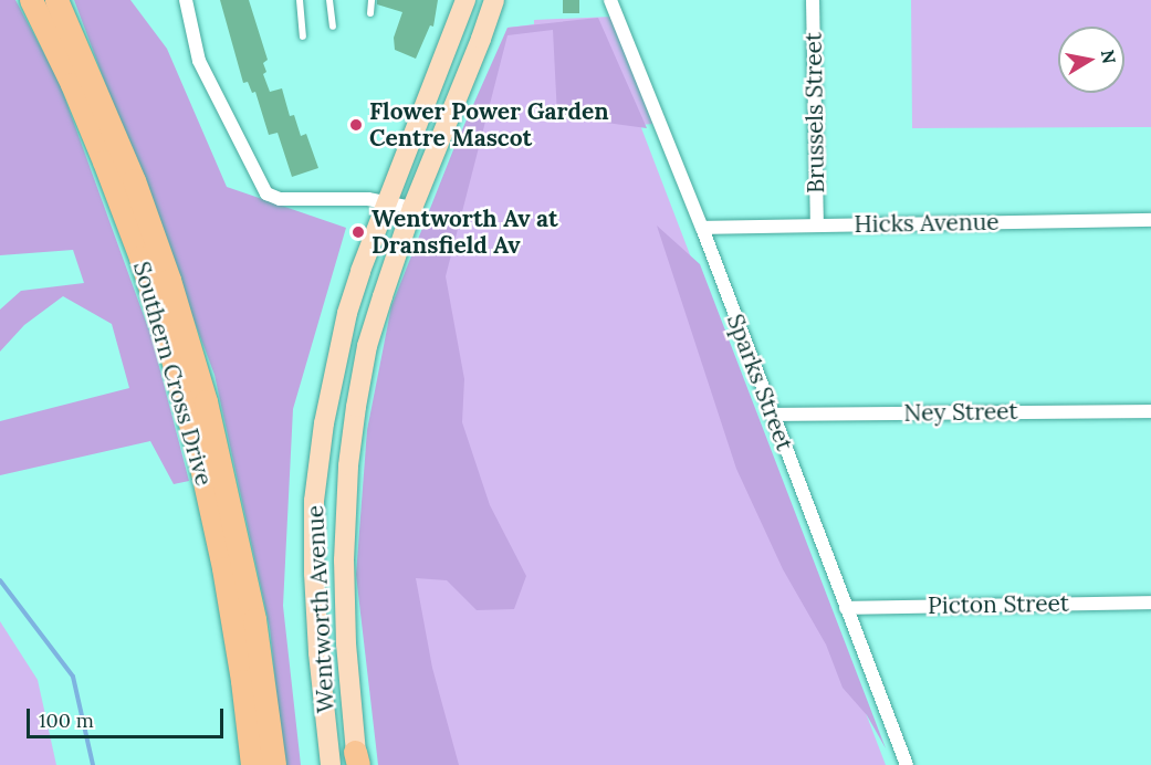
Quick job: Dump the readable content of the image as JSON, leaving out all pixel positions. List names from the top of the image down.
{
  "streets": {
    "highway": ["Southern Cross Drive"],
    "main road": ["Wentworth Avenue"],
    "street": [
      "Brussels Street",
      "Hicks Avenue",
      "Sparks Street",
      "Ney Street",
      "Picton Street"
    ]
  },
  "crossings": [
    ["Brussels Street", "Hicks Avenue"],
    ["Hicks Avenue", "Sparks Street"],
    ["Sparks Street", "Ney Street"],
    ["Sparks Street", "Picton Street"]
  ],
  "places": ["Flower Power Garden Centre Mascot", "Wentworth Av at Dransfield Av"],
  "scale_bar": "100 m",
  "north": "right"
}
